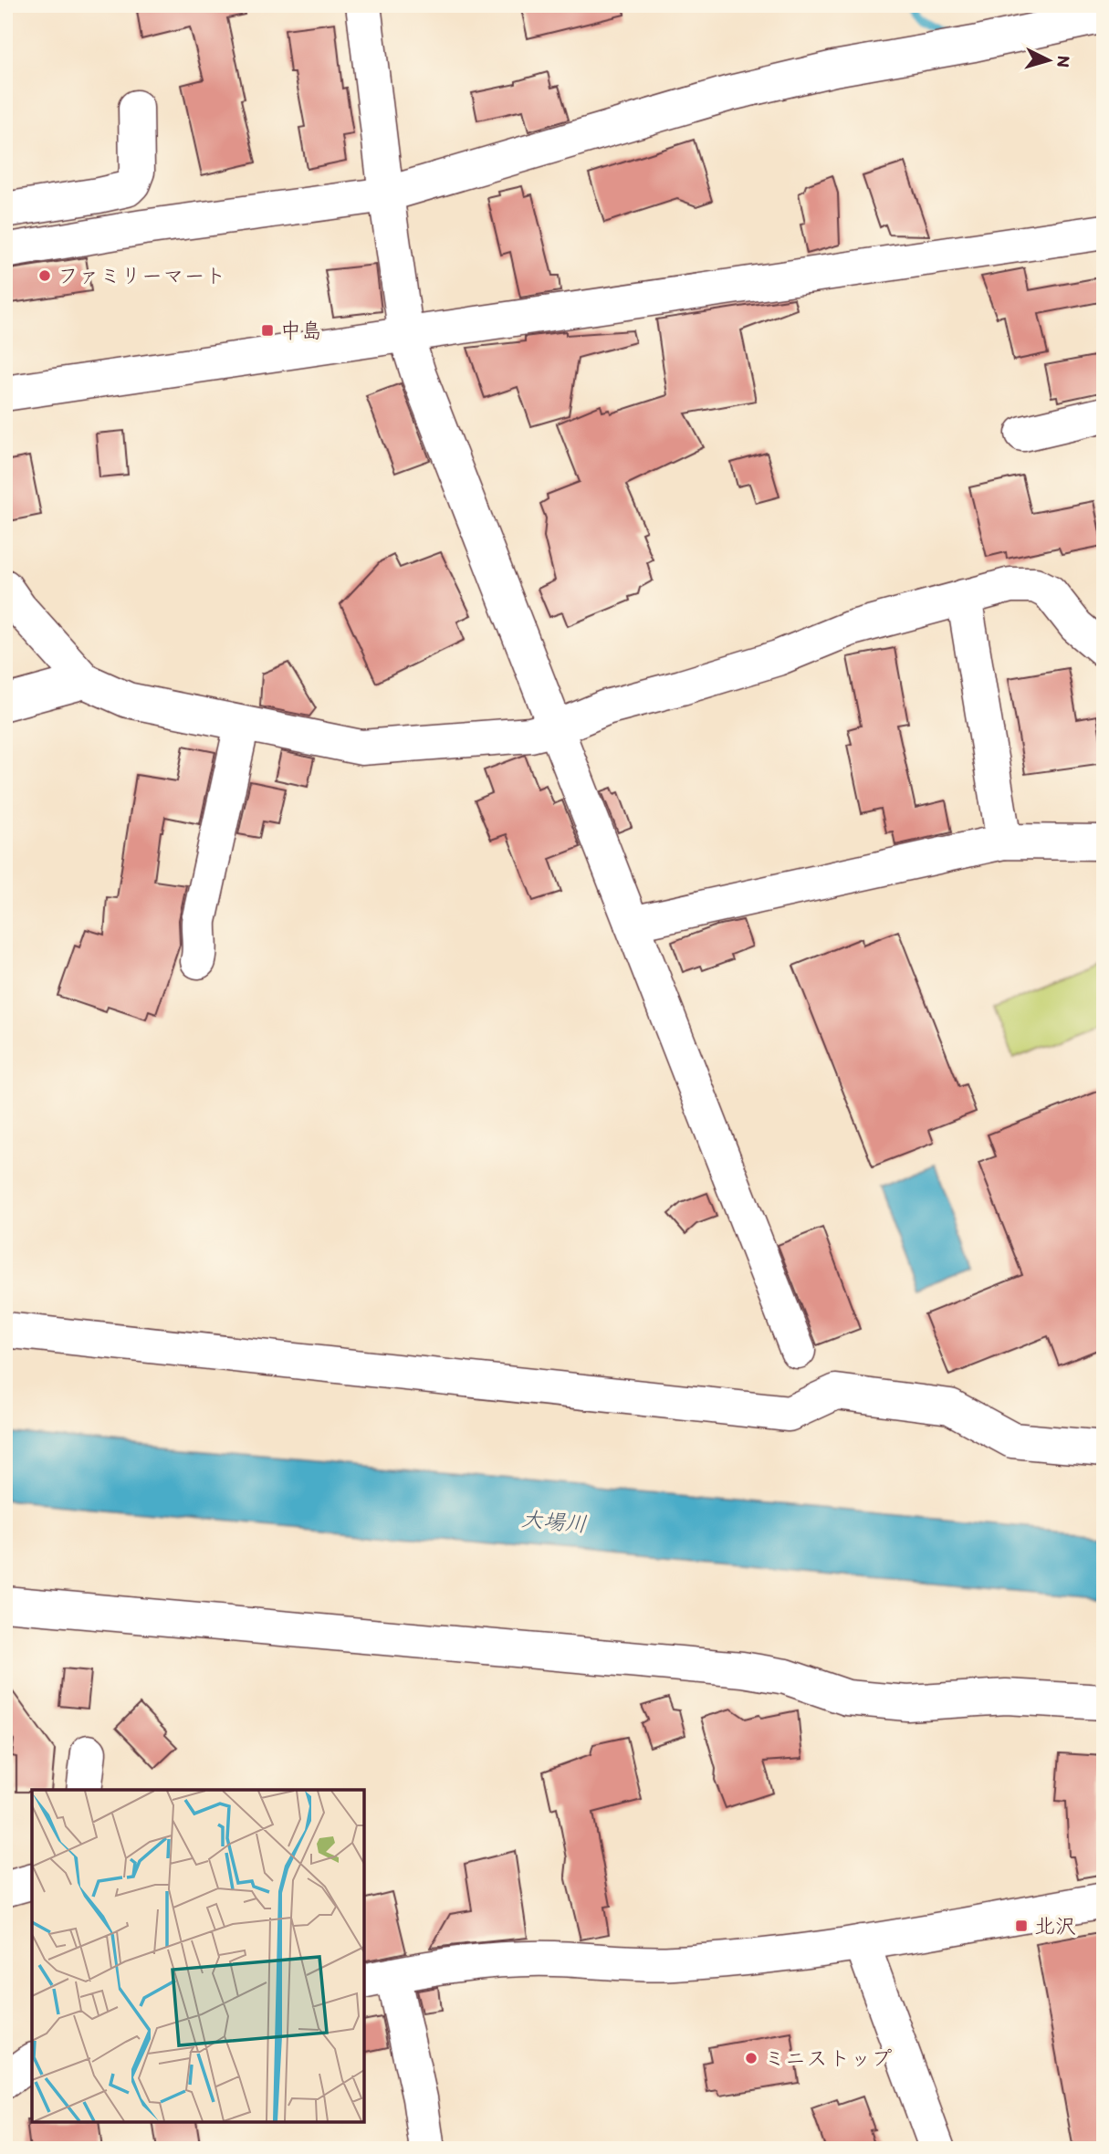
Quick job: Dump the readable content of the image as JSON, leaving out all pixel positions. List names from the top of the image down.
{
  "water": ["大場川"],
  "places": {
    "other": ["ファミリーマート", "ミニストップ"],
    "transit": ["中島", "北沢"]
  },
  "north": "right"
}
